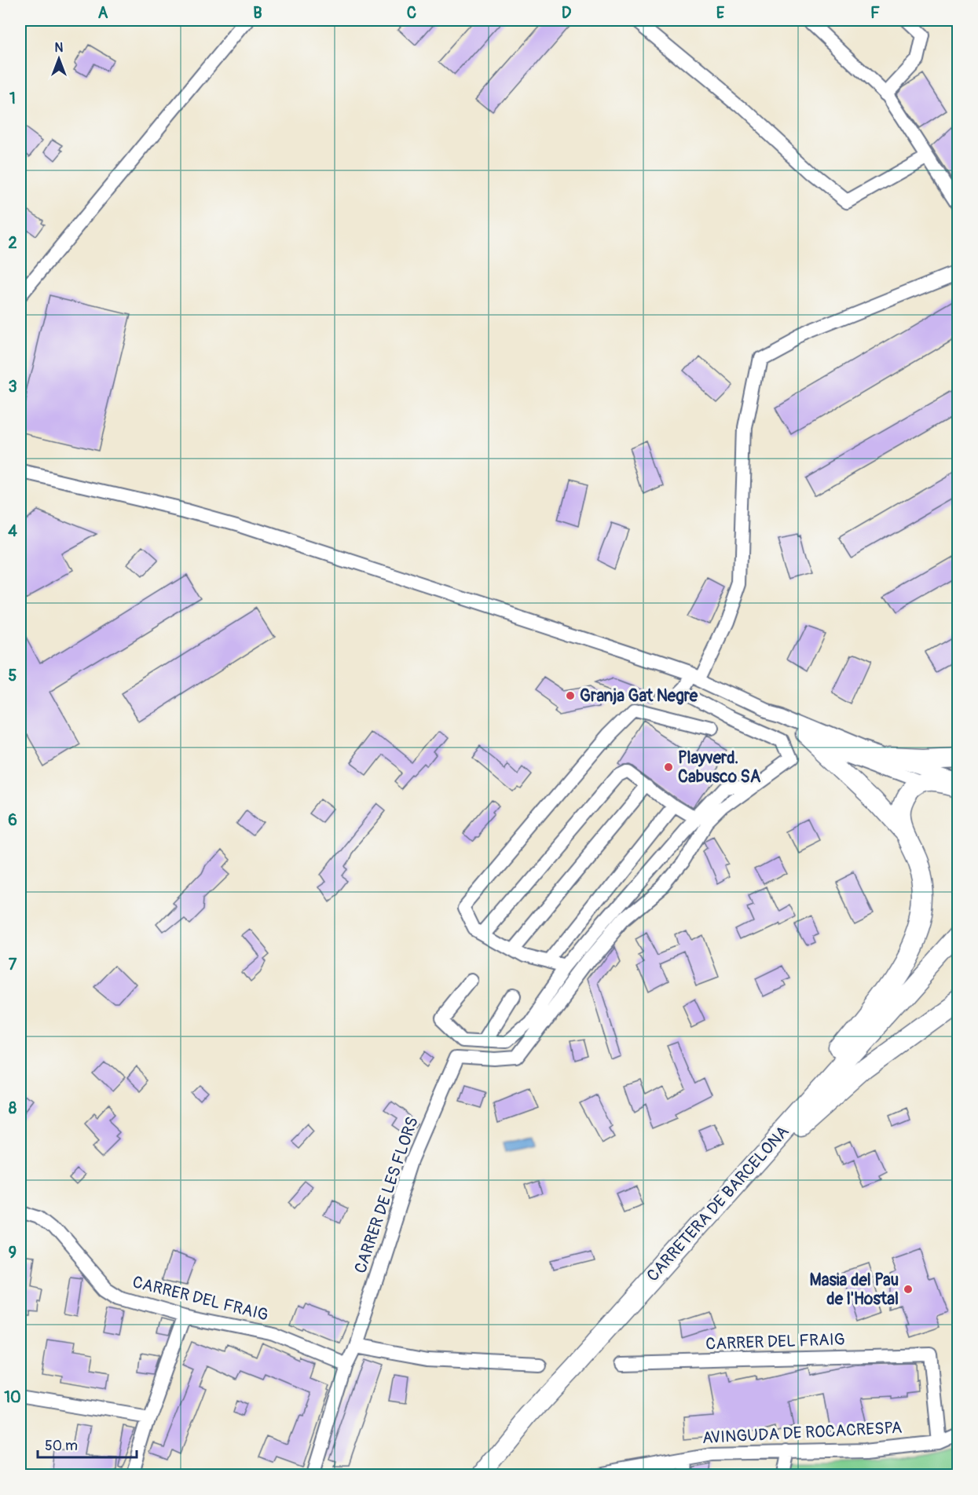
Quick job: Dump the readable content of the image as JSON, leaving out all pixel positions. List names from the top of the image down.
{
  "streets": {
    "highway": ["CARRETERA DE BARCELONA"],
    "street": ["CARRER DE LES FLORS", "CARRER DEL FRAIG", "AVINGUDA DE ROCACRESPA"]
  },
  "crossings": [
    ["CARRER DEL FRAIG", "AVINGUDA DE ROCACRESPA"]
  ],
  "places": ["Granja Gat Negre", "Playverd. Cabusco SA", "Masia del Pau de l'Hostal"],
  "scale_bar": "50 m",
  "north": "top",
  "grid": {
    "columns": [
      "A",
      "B",
      "C",
      "D",
      "E",
      "F"
    ],
    "rows": [
      "1",
      "2",
      "3",
      "4",
      "5",
      "6",
      "7",
      "8",
      "9",
      "10"
    ]
  }
}
